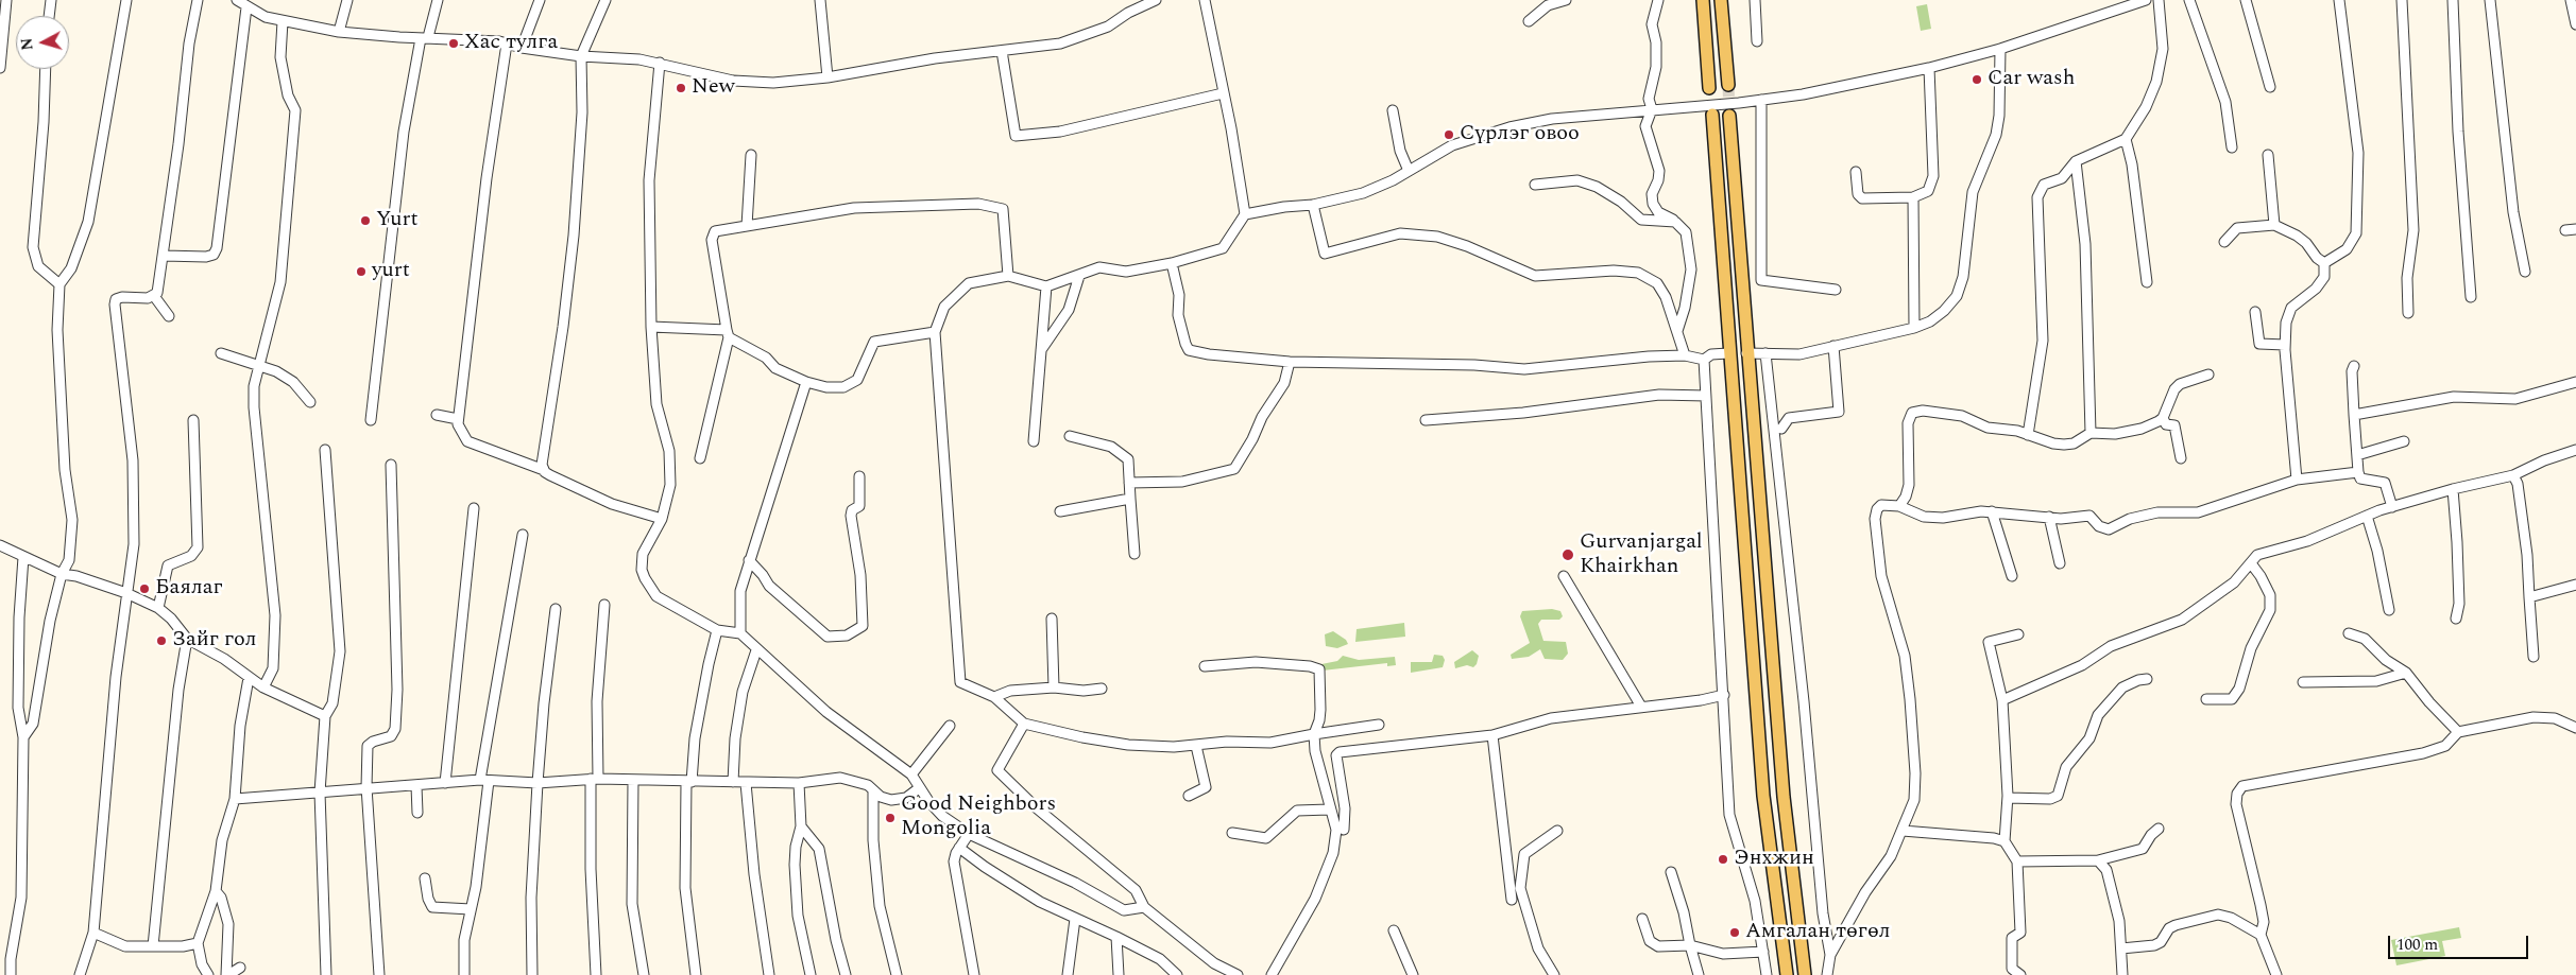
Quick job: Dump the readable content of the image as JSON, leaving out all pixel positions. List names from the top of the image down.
{
  "places": [
    "Хас тулга",
    "Car wash",
    "New",
    "Сүрлэг овоо",
    "Yurt",
    "yurt",
    "Gurvanjargal Khairkhan",
    "Баялаг",
    "Зайг гол",
    "Good Neighbors Mongolia",
    "Энхжин",
    "Амгалан төгөл"
  ],
  "scale_bar": "100 m",
  "north": "left"
}
